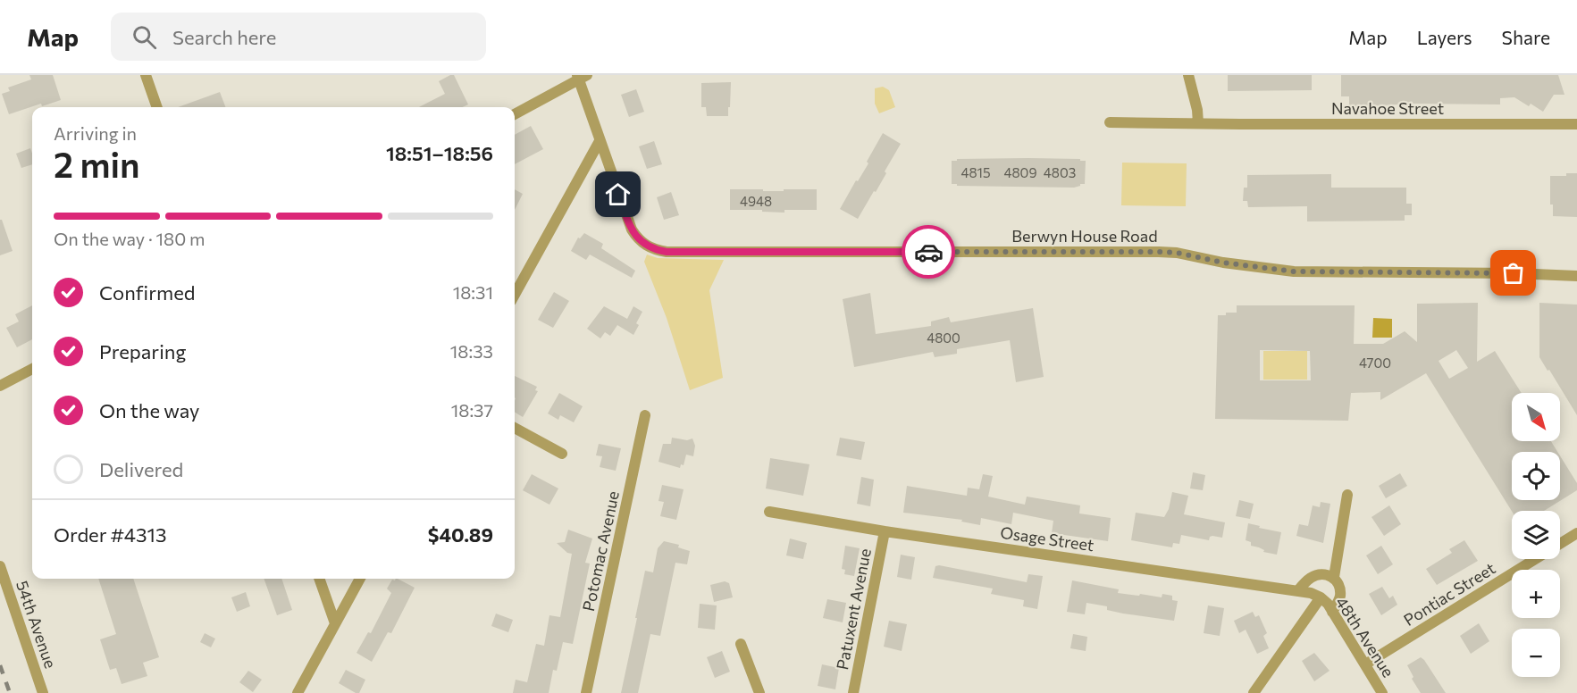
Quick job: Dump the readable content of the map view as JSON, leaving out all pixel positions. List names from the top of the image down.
{
  "streets": {
    "street": [
      "Navahoe Street",
      "Berwyn House Road",
      "Osage Street",
      "Potomac Avenue",
      "Pontiac Street",
      "Patuxent Avenue",
      "54th Avenue",
      "48th Avenue"
    ]
  },
  "crossings": [
    ["Osage Street", "Patuxent Avenue"],
    ["Osage Street", "48th Avenue"],
    ["Pontiac Street", "48th Avenue"]
  ],
  "house_numbers": [
    "4815",
    "4809",
    "4803",
    "4948",
    "4800",
    "4700"
  ],
  "north": "bottom right",
  "page": {
    "header": "Map",
    "search": "Search here",
    "nav": ["Map", "Layers", "Share"],
    "heading": ["2 min", "Arriving in", "18:51–18:56"],
    "panel": ["Order #4313", "$40.89"],
    "bar": "On the way · 180 m",
    "list": [
      ["Confirmed", "18:31"],
      ["Preparing", "18:33"],
      ["On the way", "18:37"],
      "Delivered"
    ],
    "map_buttons": ["+", "−"]
  }
}
